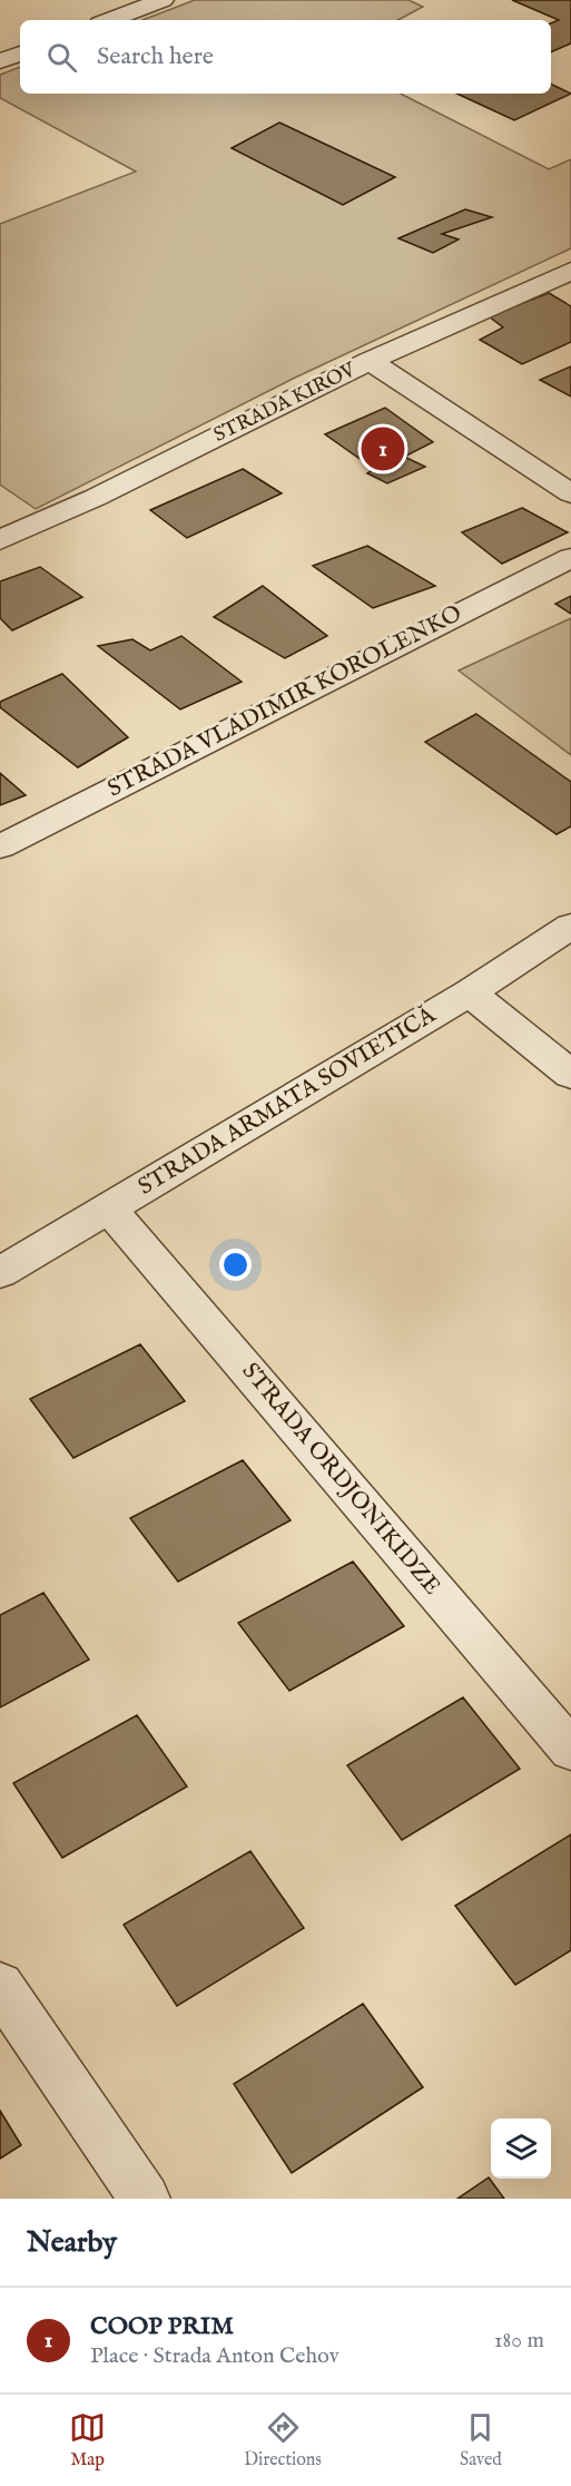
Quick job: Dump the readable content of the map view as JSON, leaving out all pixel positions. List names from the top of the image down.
{
  "streets": {
    "street": [
      "STRADA KIROV",
      "STRADA VLADIMIR KOROLENKO",
      "STRADA ARMATA SOVIETICĂ",
      "STRADA ORDJONIKIDZE"
    ]
  },
  "crossings": [
    ["STRADA ARMATA SOVIETICĂ", "STRADA ORDJONIKIDZE"]
  ],
  "page": {
    "search": "Search here",
    "pins": "1",
    "heading": "Nearby",
    "list": [
      {
        "mark": "1",
        "name": "COOP PRIM",
        "note": "Place · Strada Anton Cehov",
        "value": "180 m"
      }
    ],
    "nav": ["Map", "Directions", "Saved"]
  }
}
